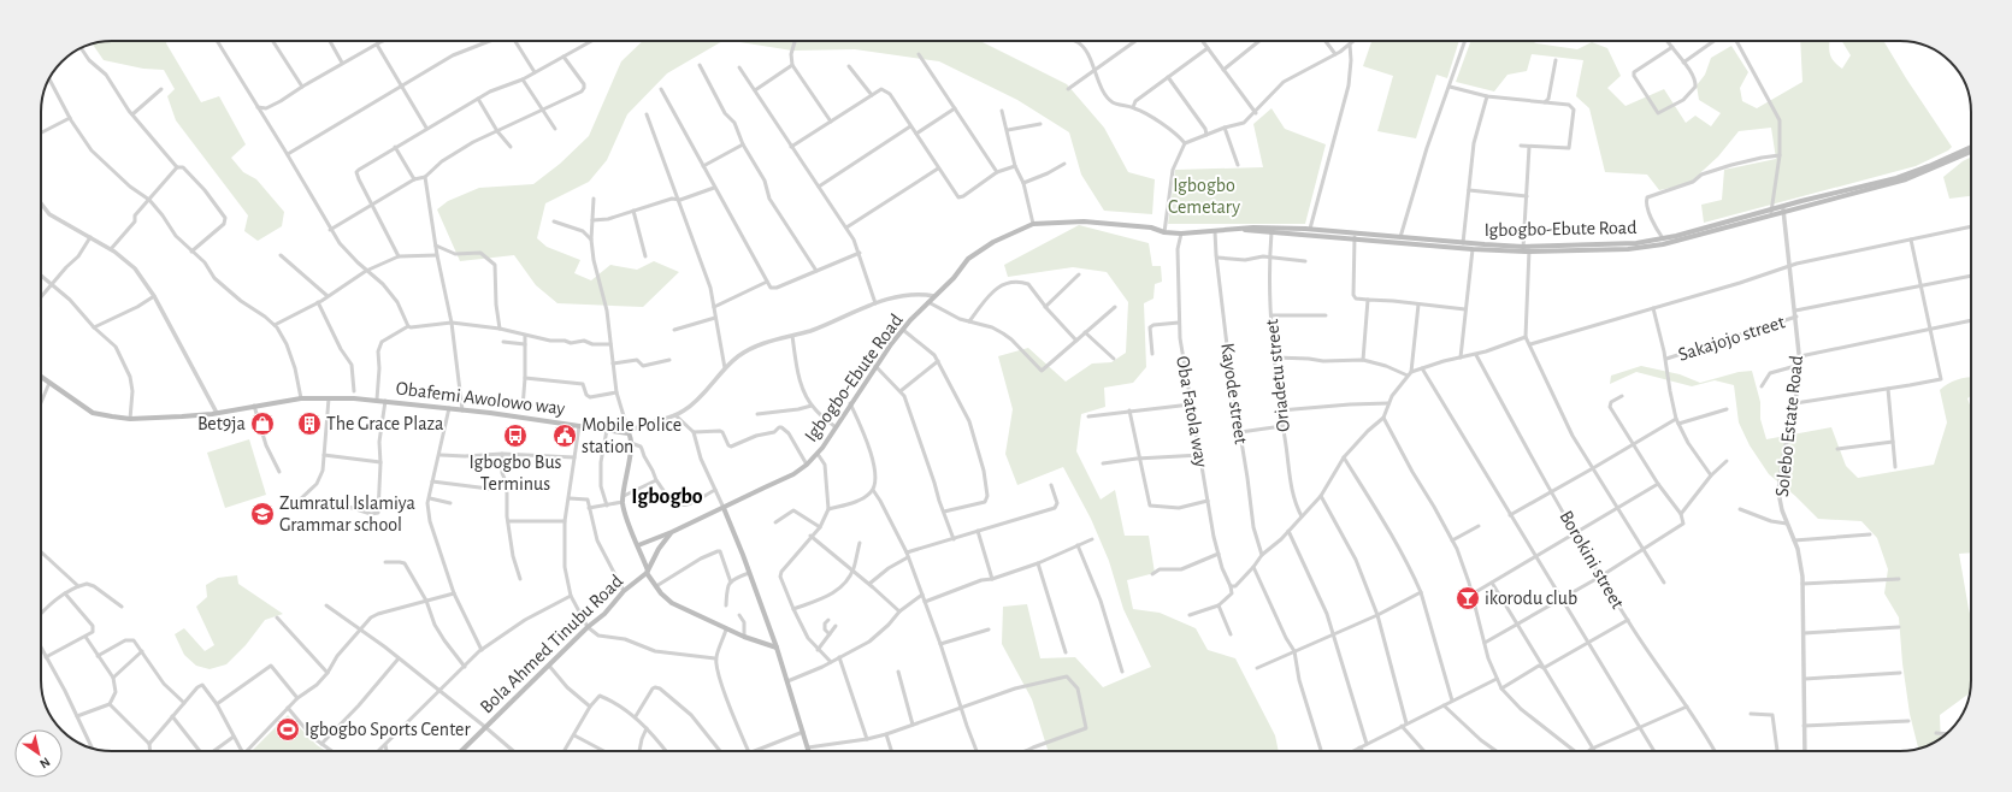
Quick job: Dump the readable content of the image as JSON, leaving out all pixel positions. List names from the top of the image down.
{
  "streets": {
    "main road": ["Igbogbo-Ebute Road", "Obafemi Awolowo way", "Bola Ahmed Tinubu Road"],
    "street": [
      "Sakajojo street",
      "Oriadetu street",
      "Kayode street",
      "Oba Fatola way",
      "Solebo Estate Road",
      "Borokini street"
    ]
  },
  "crossings": [
    ["Igbogbo-Ebute Road", "Oriadetu street"],
    ["Igbogbo-Ebute Road", "Kayode street"],
    ["Igbogbo-Ebute Road", "Oba Fatola way"],
    ["Igbogbo-Ebute Road", "Solebo Estate Road"],
    ["Sakajojo street", "Solebo Estate Road"]
  ],
  "districts": ["Igbogbo"],
  "parks": ["Igbogbo Cemetary"],
  "places": {
    "shop": ["Bet9ja"],
    "building": ["The Grace Plaza"],
    "bus stop": ["Igbogbo Bus Terminus"],
    "public building": ["Mobile Police station"],
    "school or university": ["Zumratul Islamiya Grammar school"],
    "bar": ["ikorodu club"],
    "sports": ["Igbogbo Sports Center"]
  },
  "north": "bottom right"
}
